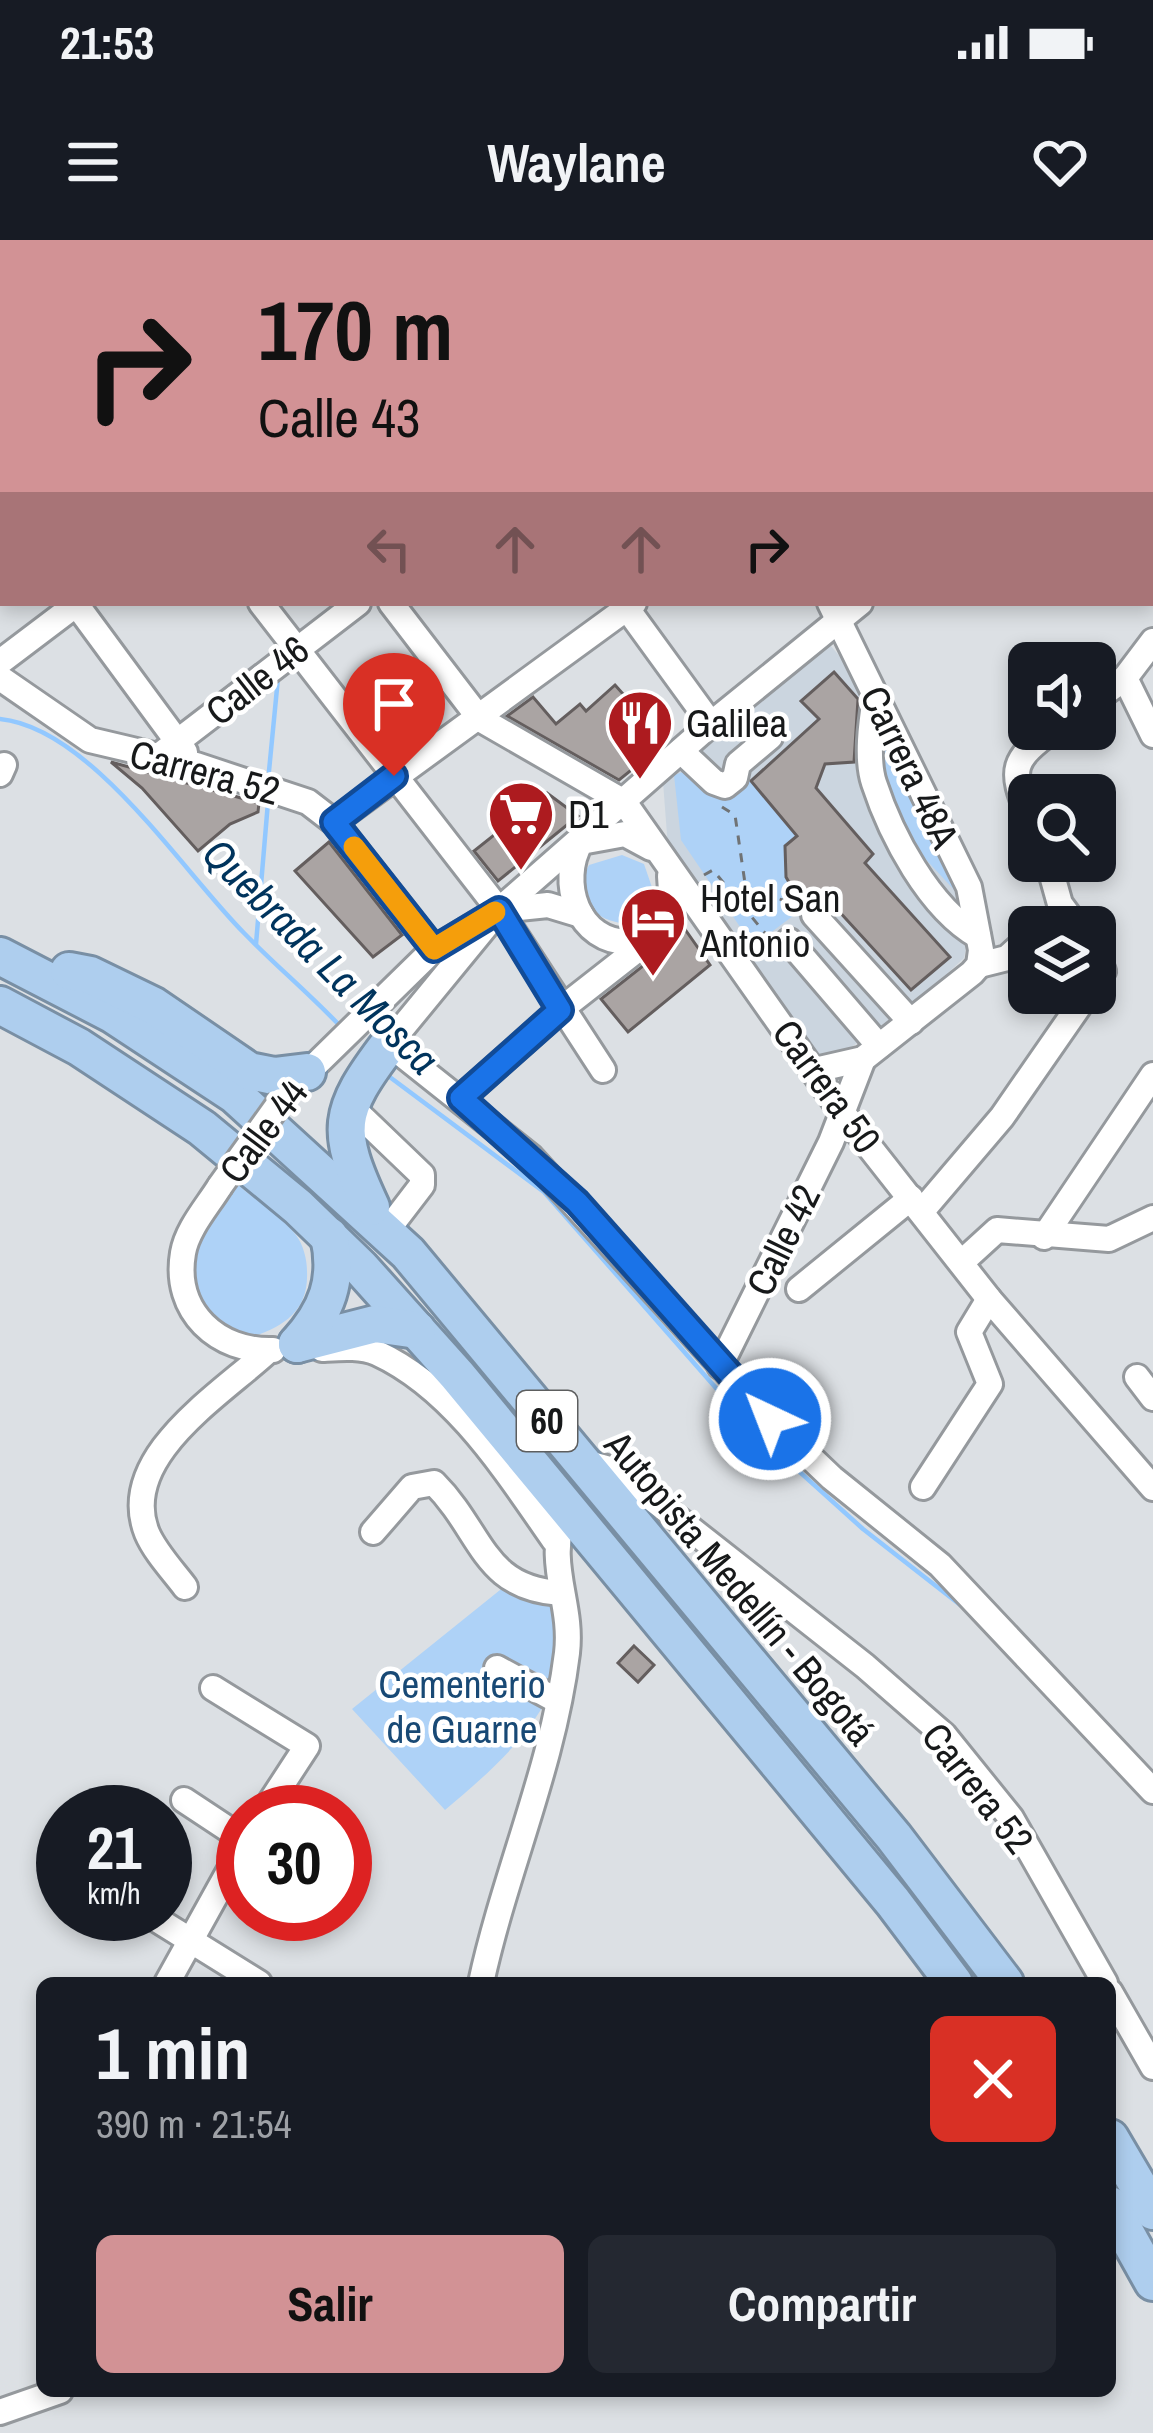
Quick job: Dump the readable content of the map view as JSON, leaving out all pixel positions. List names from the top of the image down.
{
  "streets": {
    "highway": ["60", "Autopista Medellín - Bogotá"],
    "street": [
      "Calle 46",
      "Carrera 48A",
      "Carrera 52",
      "Carrera 50",
      "Calle 44",
      "Calle 42"
    ]
  },
  "crossings": [
    ["Calle 46", "Carrera 52"],
    ["Carrera 48A", "Calle 44"],
    ["Carrera 52", "Calle 44"],
    ["Carrera 52", "Autopista Medellín - Bogotá"],
    ["Carrera 50", "Calle 44"],
    ["Carrera 50", "Calle 42"],
    ["Calle 44", "60"]
  ],
  "water": ["Quebrada La Mosca"],
  "parks": ["Cementerio de Guarne"],
  "places": {
    "restaurant": ["Galilea"],
    "supermarket": ["D1"],
    "hotel": ["Hotel San Antonio"]
  },
  "page": {
    "status": "21:53",
    "header": "Waylane",
    "turn": ["170 m", "Calle 43"],
    "speed": "21 km/h",
    "limit": "30",
    "heading": ["1 min", "390 m · 21:54"],
    "buttons": ["Salir", "Compartir"]
  }
}
